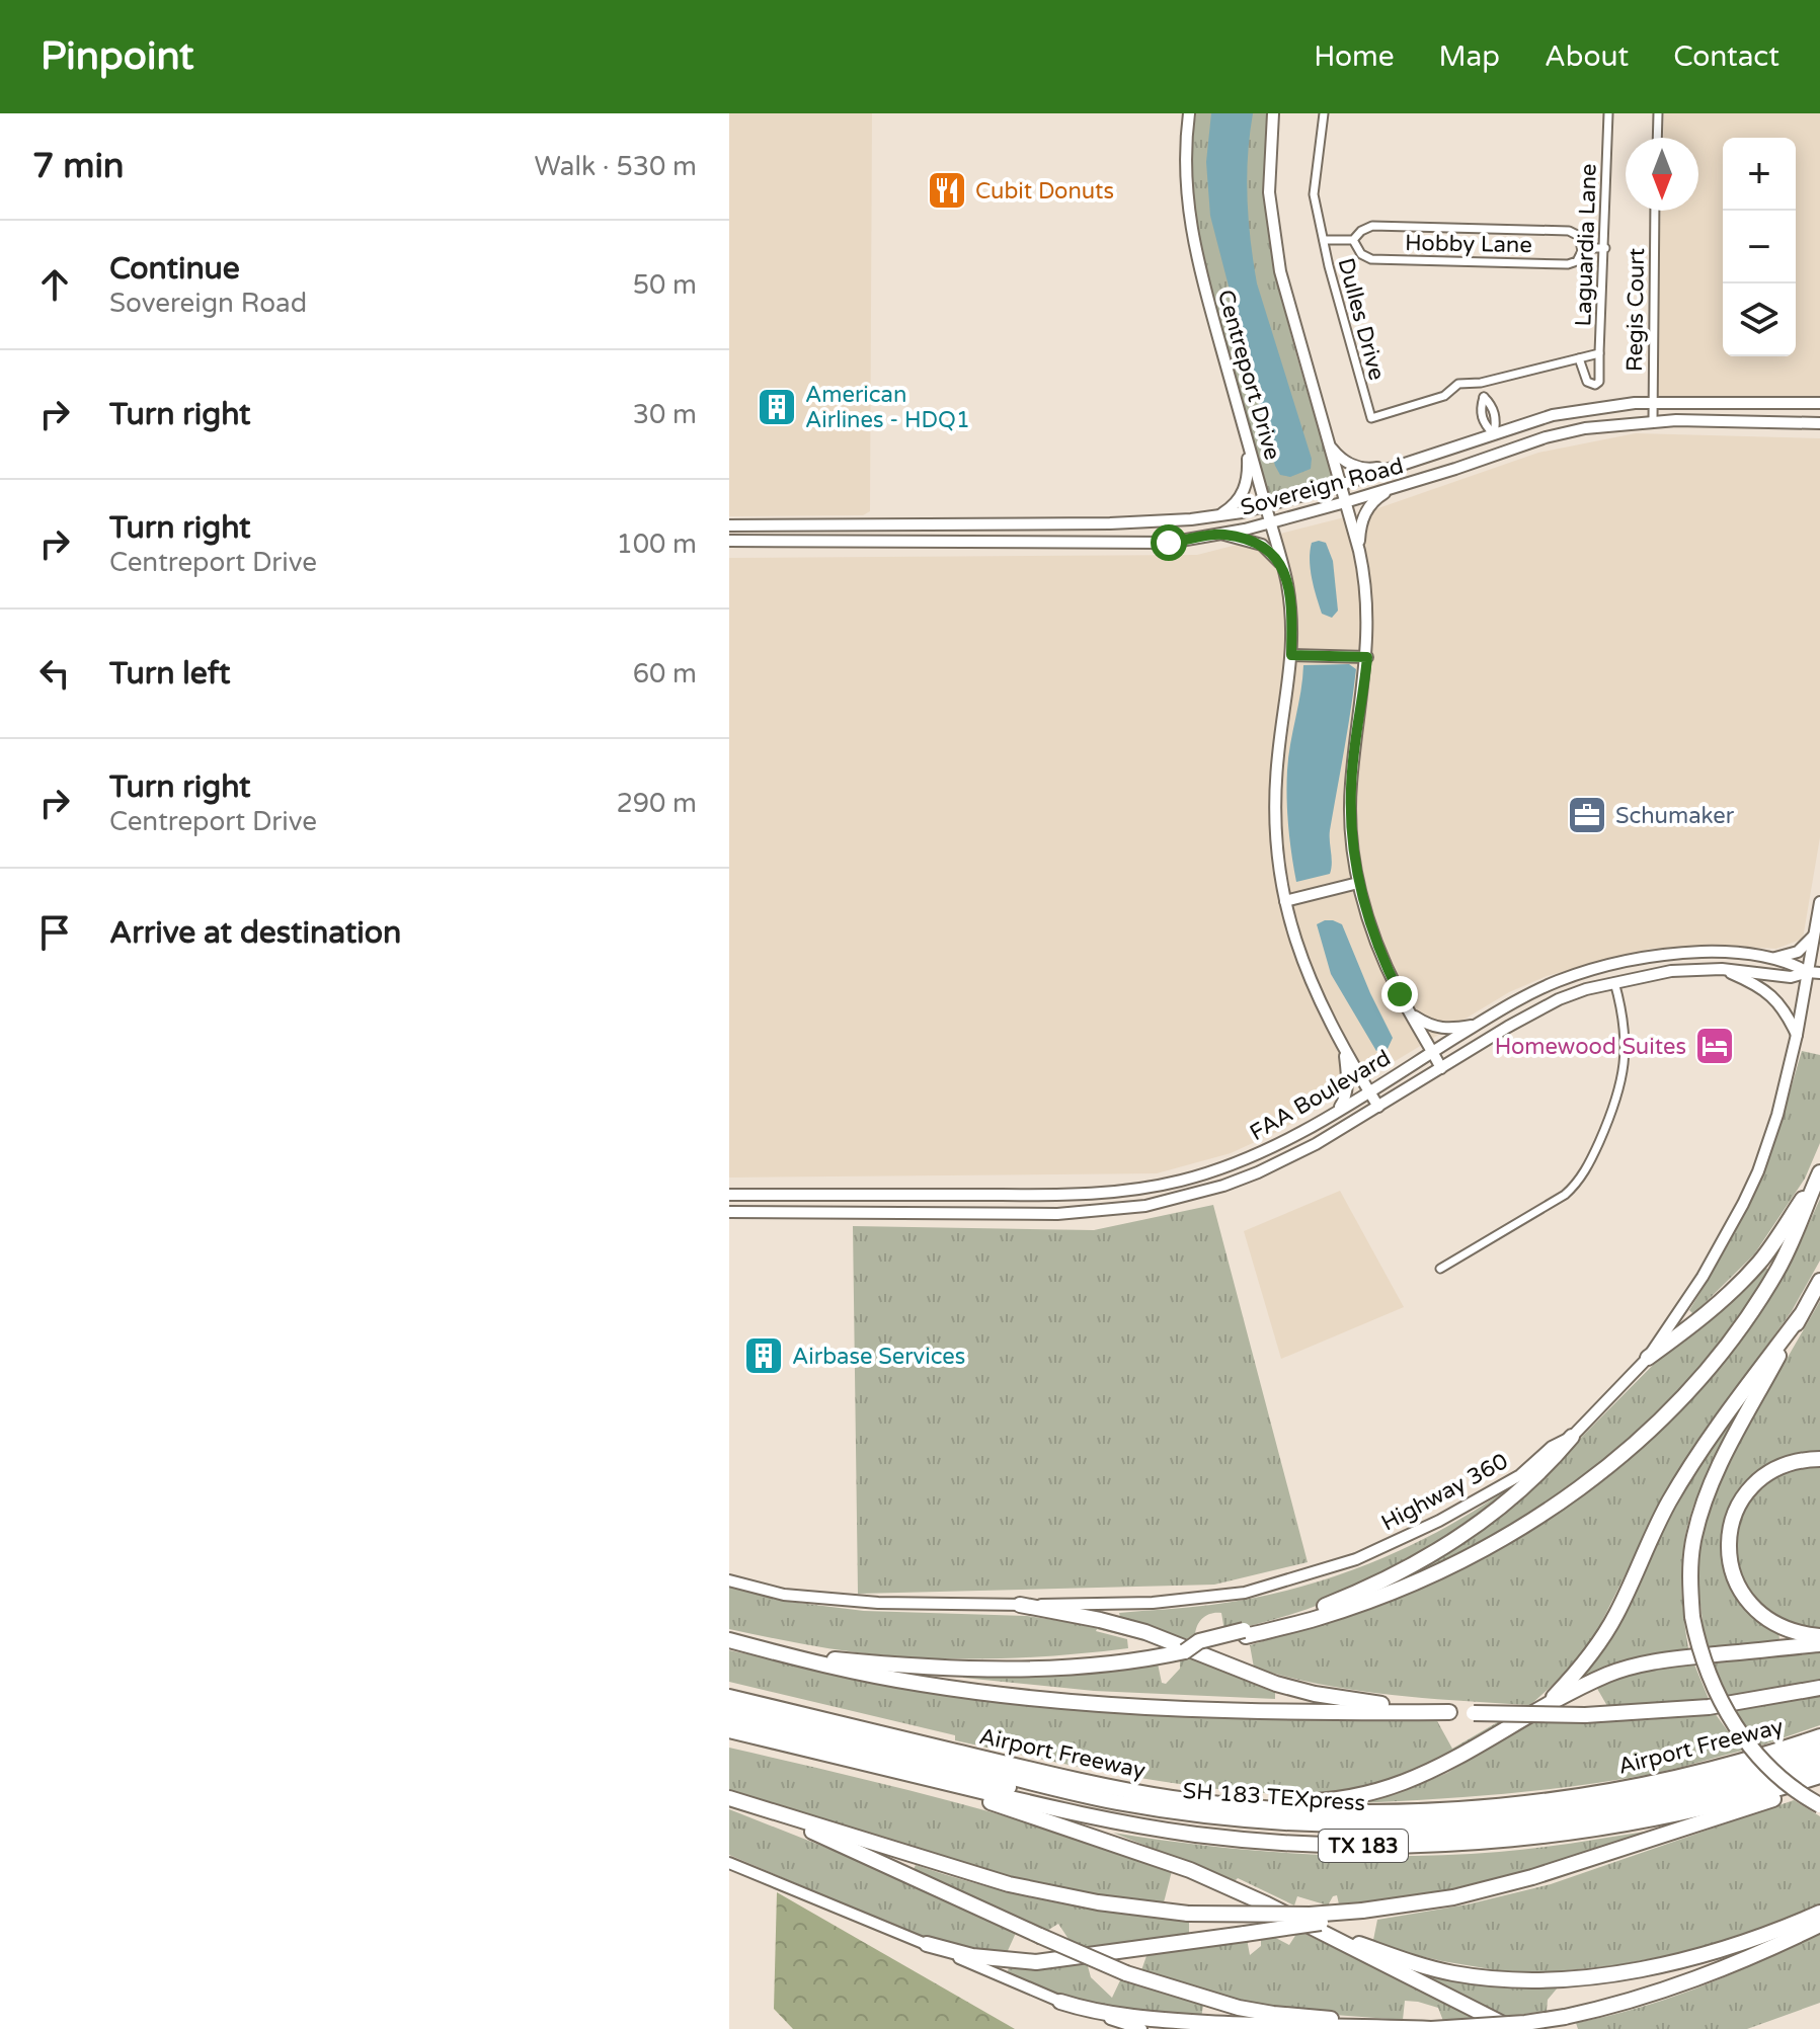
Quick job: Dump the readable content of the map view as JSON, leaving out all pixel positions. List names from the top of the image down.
{
  "streets": {
    "highway": ["Airport Freeway", "SH 183 TEXpress", "TX 183"],
    "street": [
      "Hobby Lane",
      "Laguardia Lane",
      "Regis Court",
      "Dulles Drive",
      "Centreport Drive",
      "Sovereign Road",
      "FAA Boulevard",
      "Highway 360"
    ]
  },
  "crossings": [
    ["Hobby Lane", "Laguardia Lane"],
    ["Hobby Lane", "Dulles Drive"],
    ["Laguardia Lane", "Dulles Drive"],
    ["Regis Court", "Sovereign Road"],
    ["Centreport Drive", "Sovereign Road"],
    ["Centreport Drive", "FAA Boulevard"],
    ["FAA Boulevard", "Highway 360"]
  ],
  "places": {
    "restaurant": ["Cubit Donuts"],
    "building": ["American Airlines - HDQ1", "Airbase Services"],
    "office": ["Schumaker"],
    "hotel": ["Homewood Suites"]
  },
  "north": "bottom",
  "page": {
    "header": "Pinpoint",
    "nav": [
      "Home",
      "Map",
      "About",
      "Contact"
    ],
    "heading": ["7 min", "Walk · 530 m"],
    "map_buttons": ["+", "−"],
    "list": [
      ["Continue", "Sovereign Road", "50 m"],
      ["Turn right", "30 m"],
      ["Turn right", "Centreport Drive", "100 m"],
      ["Turn left", "60 m"],
      ["Turn right", "Centreport Drive", "290 m"],
      "Arrive at destination"
    ]
  }
}
